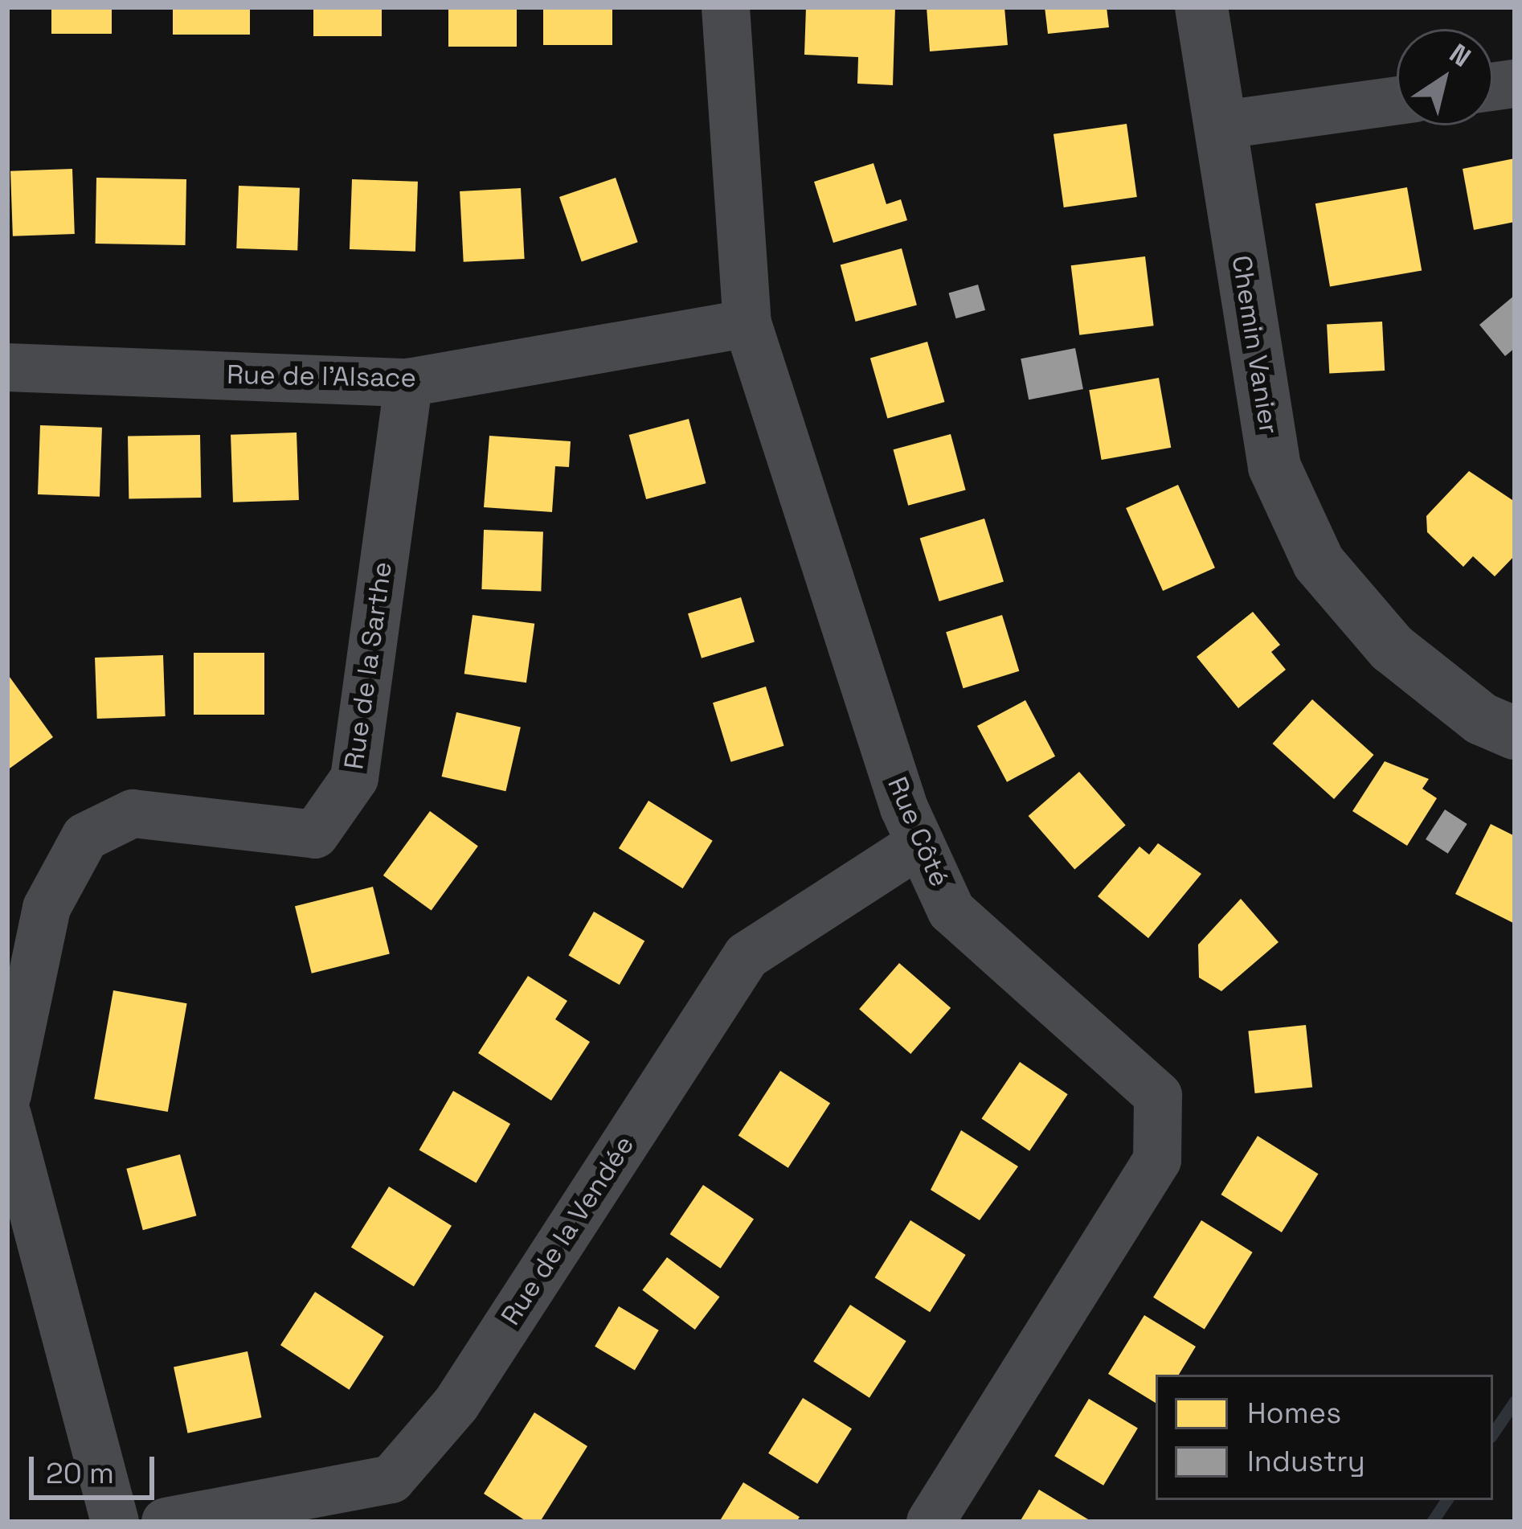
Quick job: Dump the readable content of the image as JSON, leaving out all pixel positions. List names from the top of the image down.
{
  "streets": {
    "street": [
      "Chemin Vanier",
      "Rue de l'Alsace",
      "Rue de la Sarthe",
      "Rue Côté",
      "Rue de la Vendée"
    ]
  },
  "crossings": [
    ["Rue de l'Alsace", "Rue de la Sarthe"],
    ["Rue de l'Alsace", "Rue Côté"],
    ["Rue Côté", "Rue de la Vendée"]
  ],
  "legend": ["Homes", "Industry"],
  "scale_bar": "20 m",
  "north": "top right"
}
